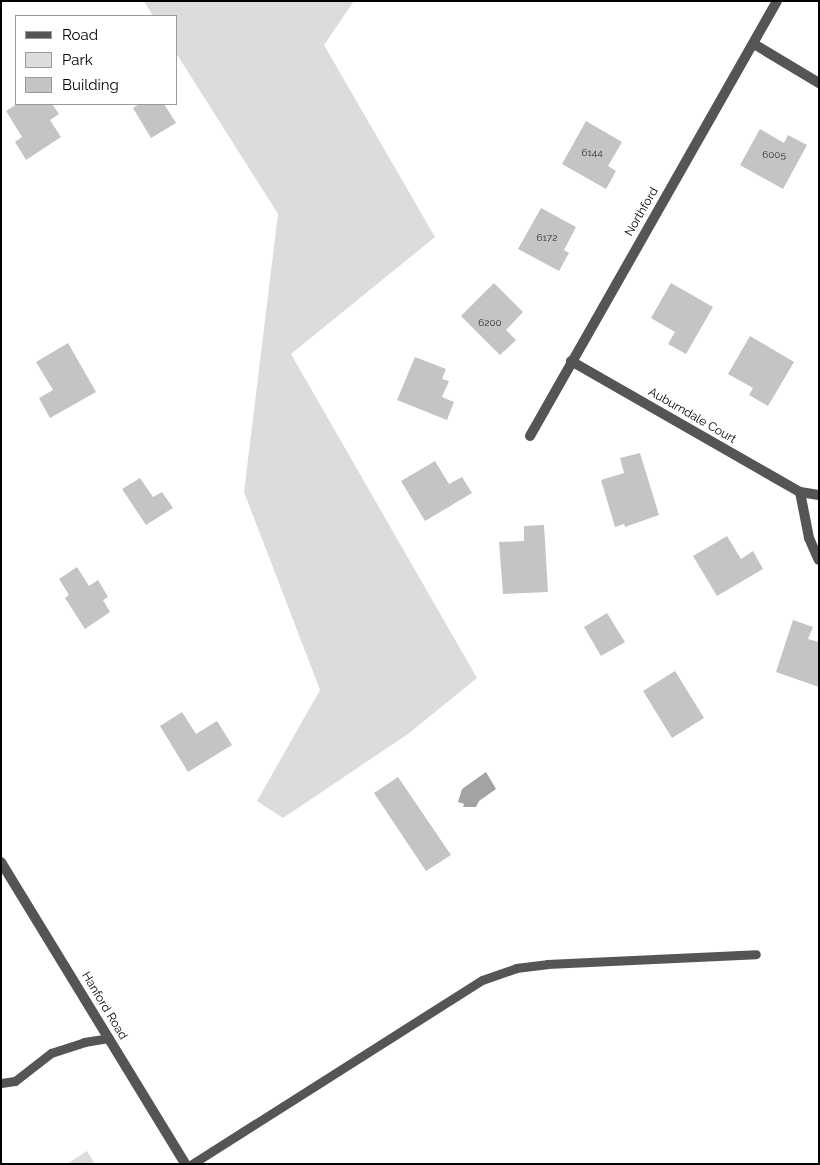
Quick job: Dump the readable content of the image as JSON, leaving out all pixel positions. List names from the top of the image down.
{
  "streets": {
    "street": ["Northford", "Auburndale Court", "Hanford Road"]
  },
  "crossings": [
    ["Northford", "Auburndale Court"]
  ],
  "house_numbers": [
    "6144",
    "6005",
    "6172",
    "6200"
  ],
  "legend": ["Road", "Park", "Building"]
}
